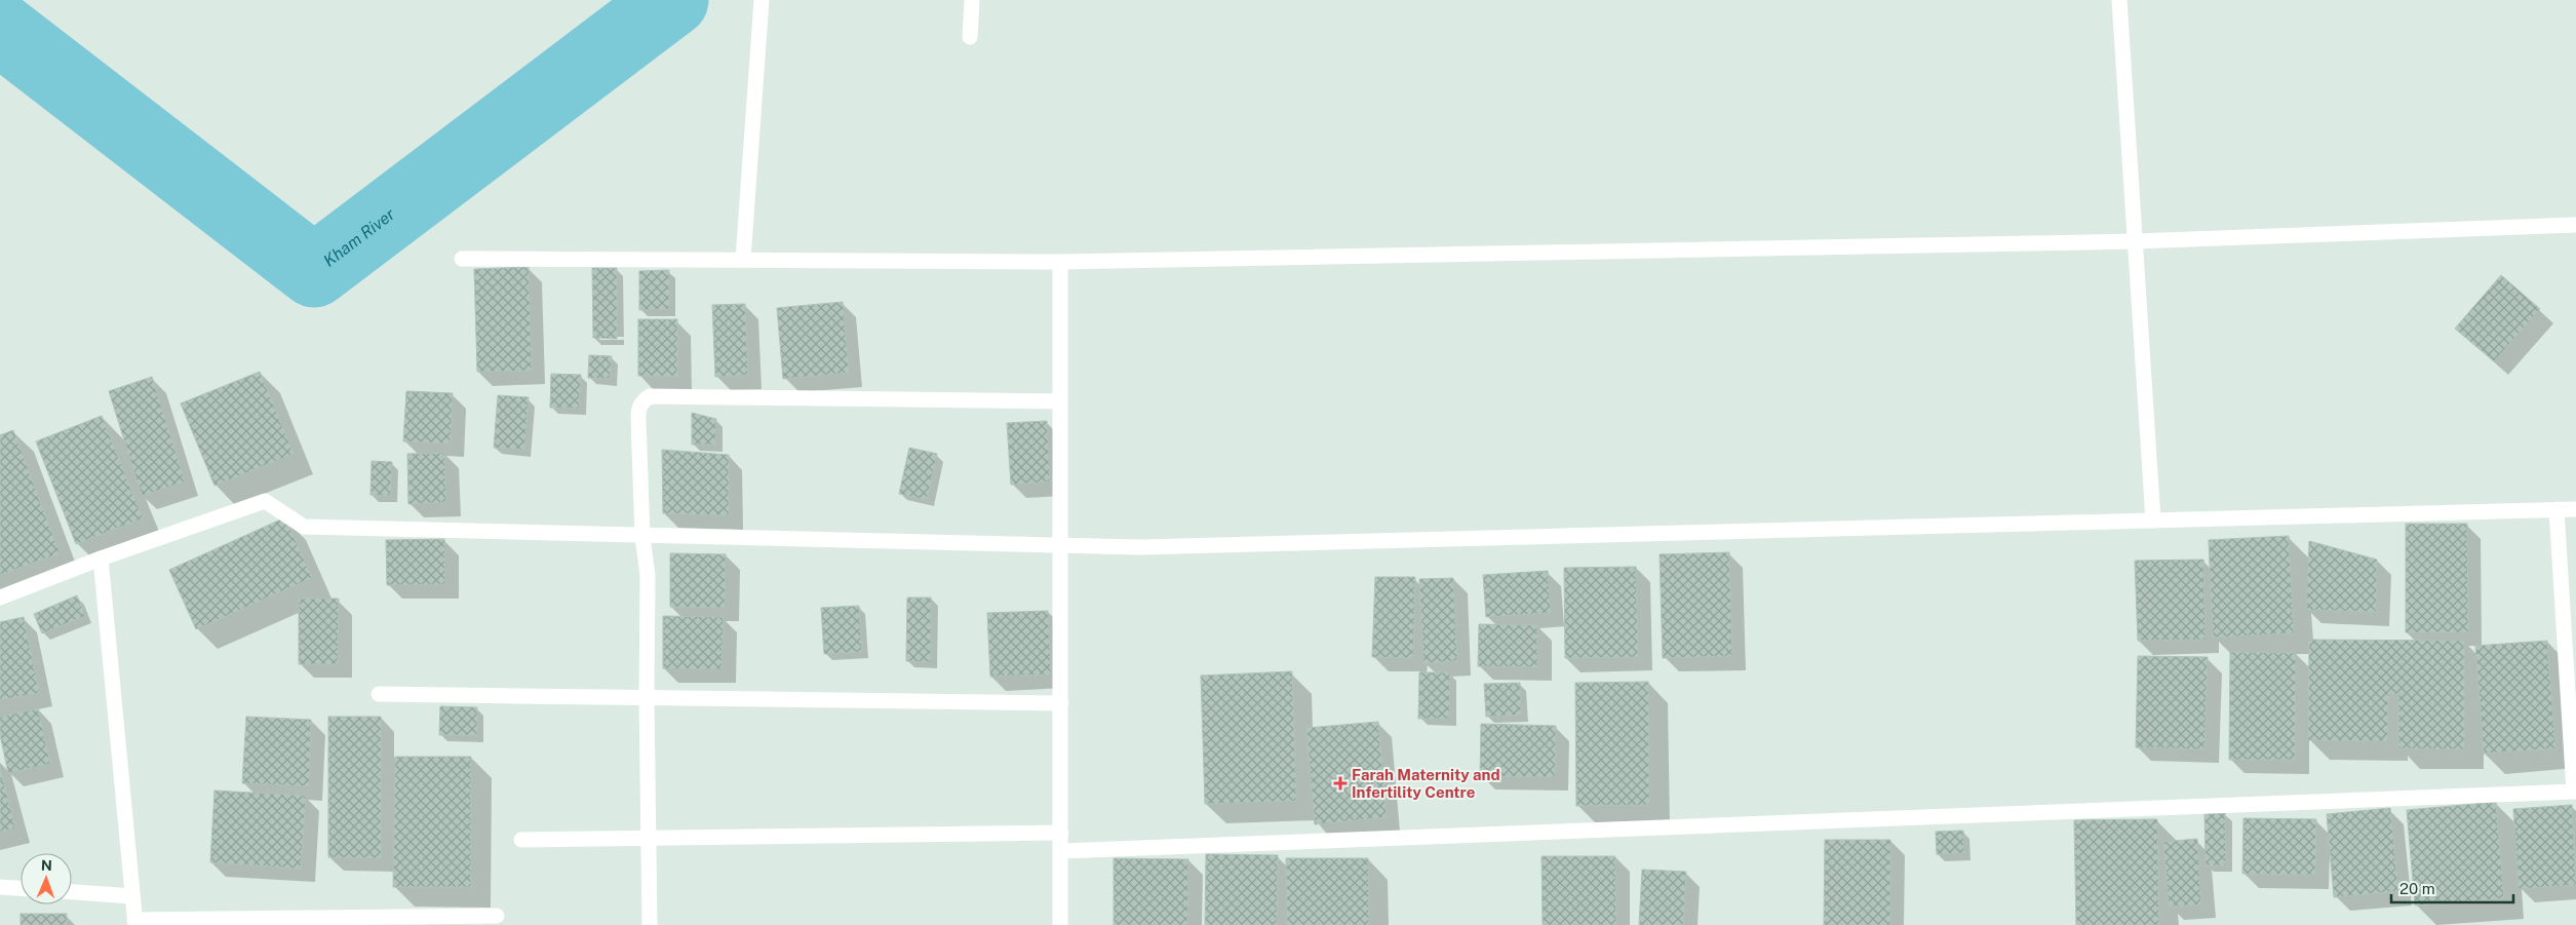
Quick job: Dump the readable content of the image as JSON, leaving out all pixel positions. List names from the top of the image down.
{
  "water": ["Kham River"],
  "places": {
    "health": ["Farah Maternity and Infertility Centre"]
  },
  "scale_bar": "20 m",
  "north": "top"
}
